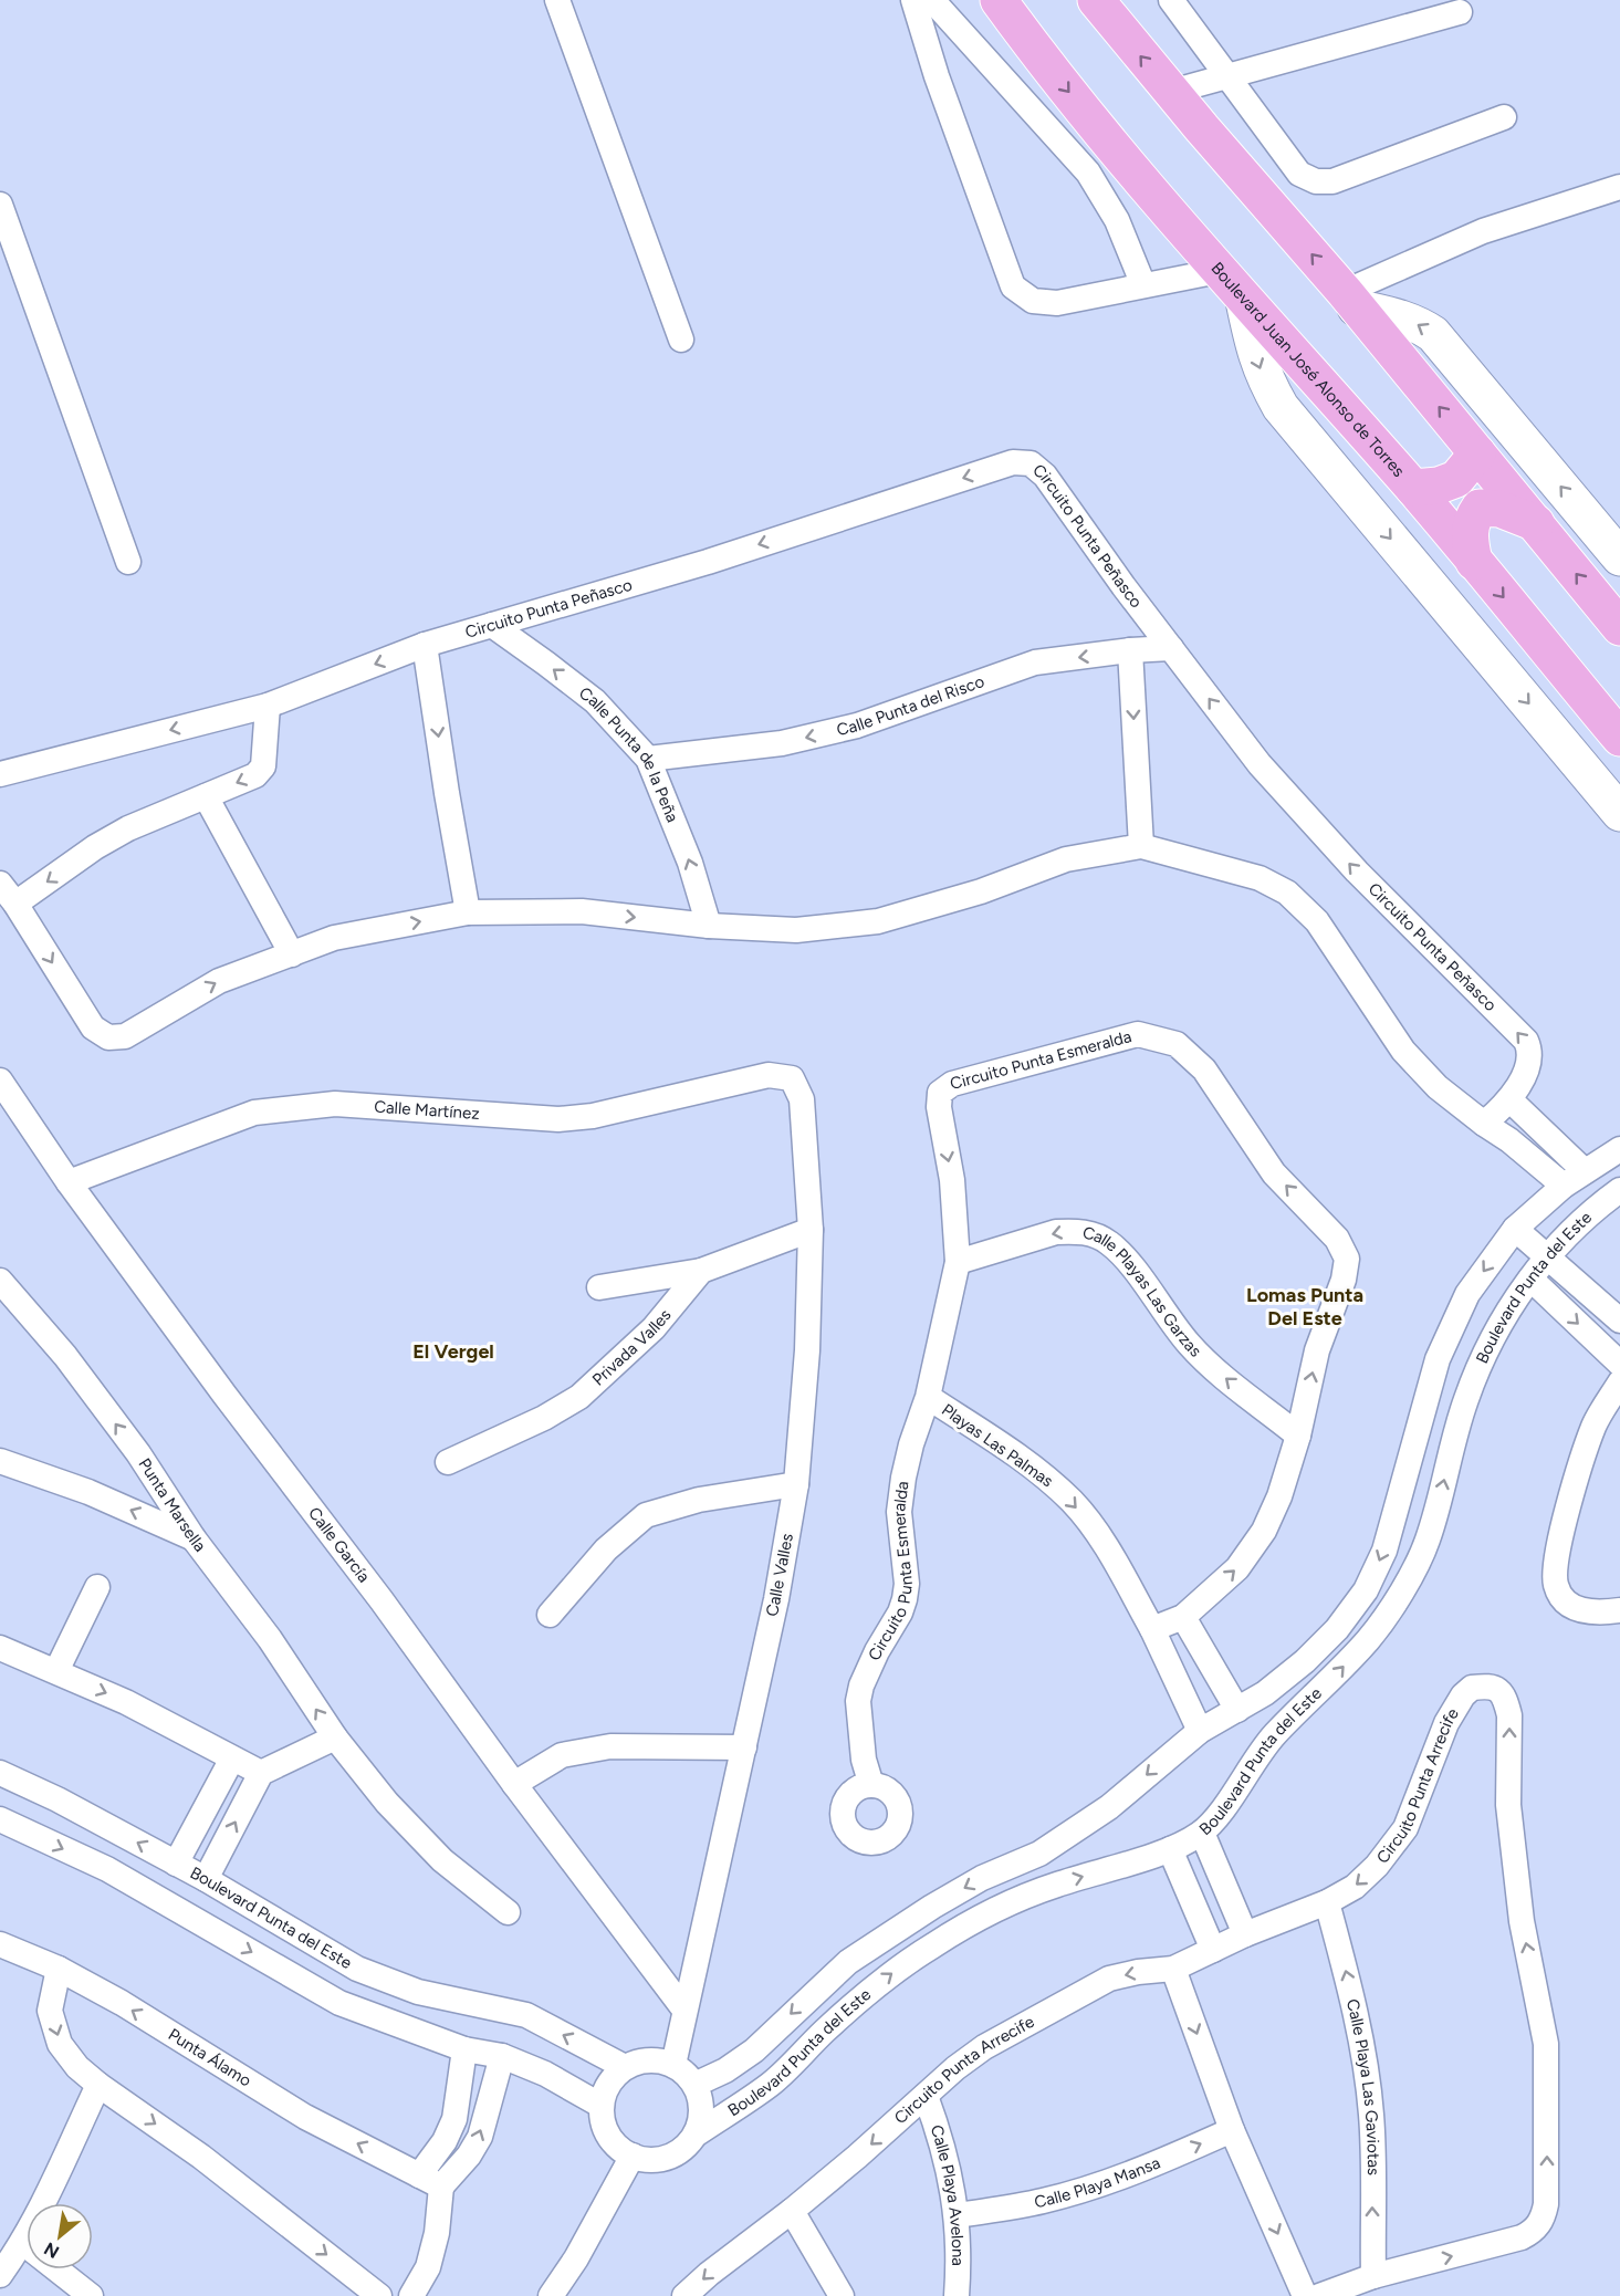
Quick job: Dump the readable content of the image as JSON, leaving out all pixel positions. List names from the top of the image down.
{
  "streets": {
    "main road": ["Boulevard Juan José Alonso de Torres"],
    "street": [
      "Circuito Punta Peñasco",
      "Calle Punta del Risco",
      "Calle Punta de la Peña",
      "Circuito Punta Esmeralda",
      "Calle Martínez",
      "Boulevard Punta del Este",
      "Calle Playas Las Garzas",
      "Privada Valles",
      "Playas Las Palmas",
      "Punta Marsella",
      "Calle García",
      "Calle Valles",
      "Circuito Punta Arrecife",
      "Punta Álamo",
      "Calle Playa Las Gaviotas",
      "Calle Playa Mansa",
      "Calle Playa Avelona"
    ]
  },
  "crossings": [
    ["Circuito Punta Peñasco", "Calle Punta del Risco"],
    ["Circuito Punta Peñasco", "Calle Punta de la Peña"],
    ["Calle Punta del Risco", "Calle Punta de la Peña"],
    ["Circuito Punta Esmeralda", "Calle Playas Las Garzas"],
    ["Circuito Punta Esmeralda", "Playas Las Palmas"],
    ["Calle Martínez", "Calle García"],
    ["Calle Martínez", "Calle Valles"],
    ["Boulevard Punta del Este", "Playas Las Palmas"],
    ["Boulevard Punta del Este", "Calle Valles"],
    ["Privada Valles", "Calle Valles"],
    ["Calle García", "Calle Valles"],
    ["Circuito Punta Arrecife", "Calle Playa Las Gaviotas"],
    ["Circuito Punta Arrecife", "Calle Playa Avelona"],
    ["Calle Playa Mansa", "Calle Playa Avelona"]
  ],
  "one_way": [
    "Circuito Punta Peñasco",
    "Calle Punta de la Peña",
    "Calle Playas Las Garzas",
    "Playas Las Palmas",
    "Punta Marsella",
    "Calle Playa Mansa"
  ],
  "districts": ["Lomas Punta Del Este", "El Vergel"],
  "north": "bottom left"
}
